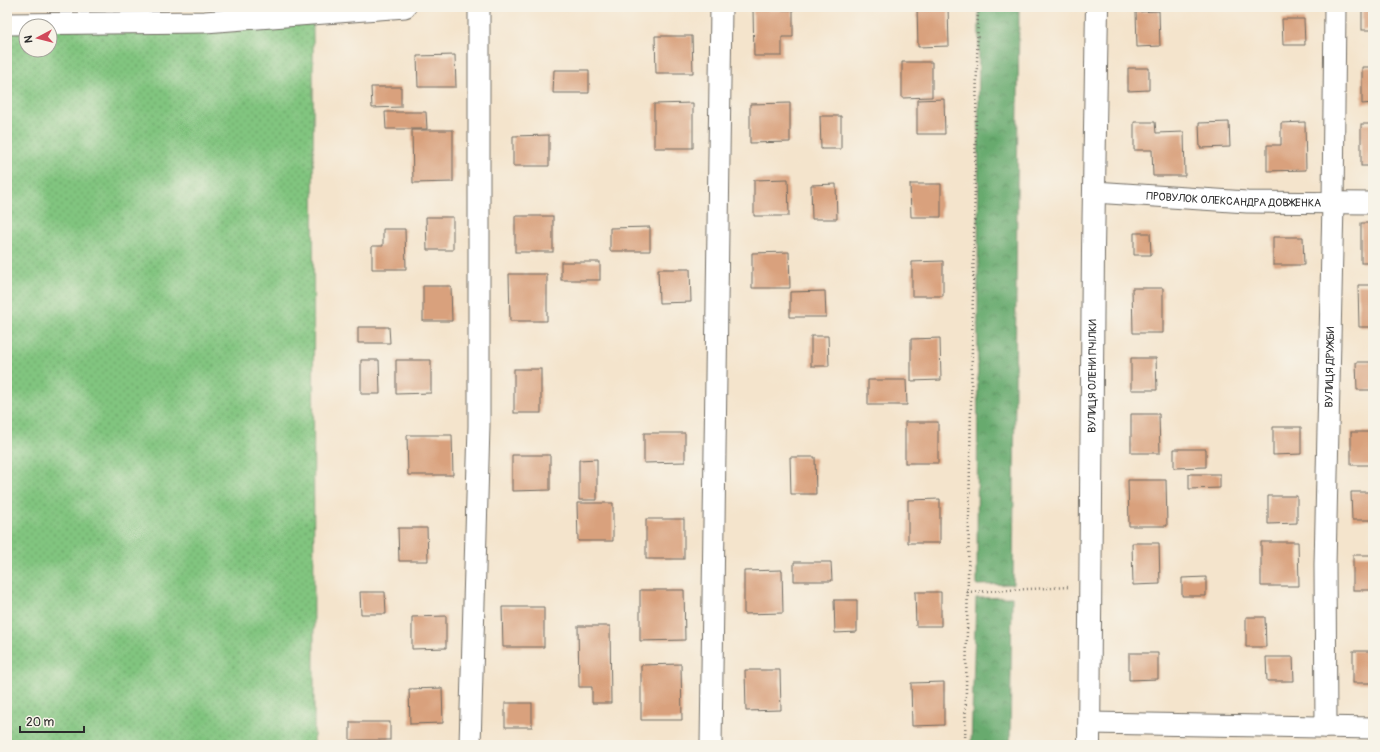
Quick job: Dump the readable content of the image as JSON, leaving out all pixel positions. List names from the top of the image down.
{
  "streets": {
    "street": ["ПРОВУЛОК ОЛЕКСАНДРА ДОВЖЕНКА", "ВУЛИЦЯ ДРУЖБИ", "ВУЛИЦЯ ОЛЕНИ ПЧІЛКИ"]
  },
  "crossings": [
    ["ПРОВУЛОК ОЛЕКСАНДРА ДОВЖЕНКА", "ВУЛИЦЯ ДРУЖБИ"],
    ["ПРОВУЛОК ОЛЕКСАНДРА ДОВЖЕНКА", "ВУЛИЦЯ ОЛЕНИ ПЧІЛКИ"]
  ],
  "scale_bar": "20 m",
  "north": "left"
}
